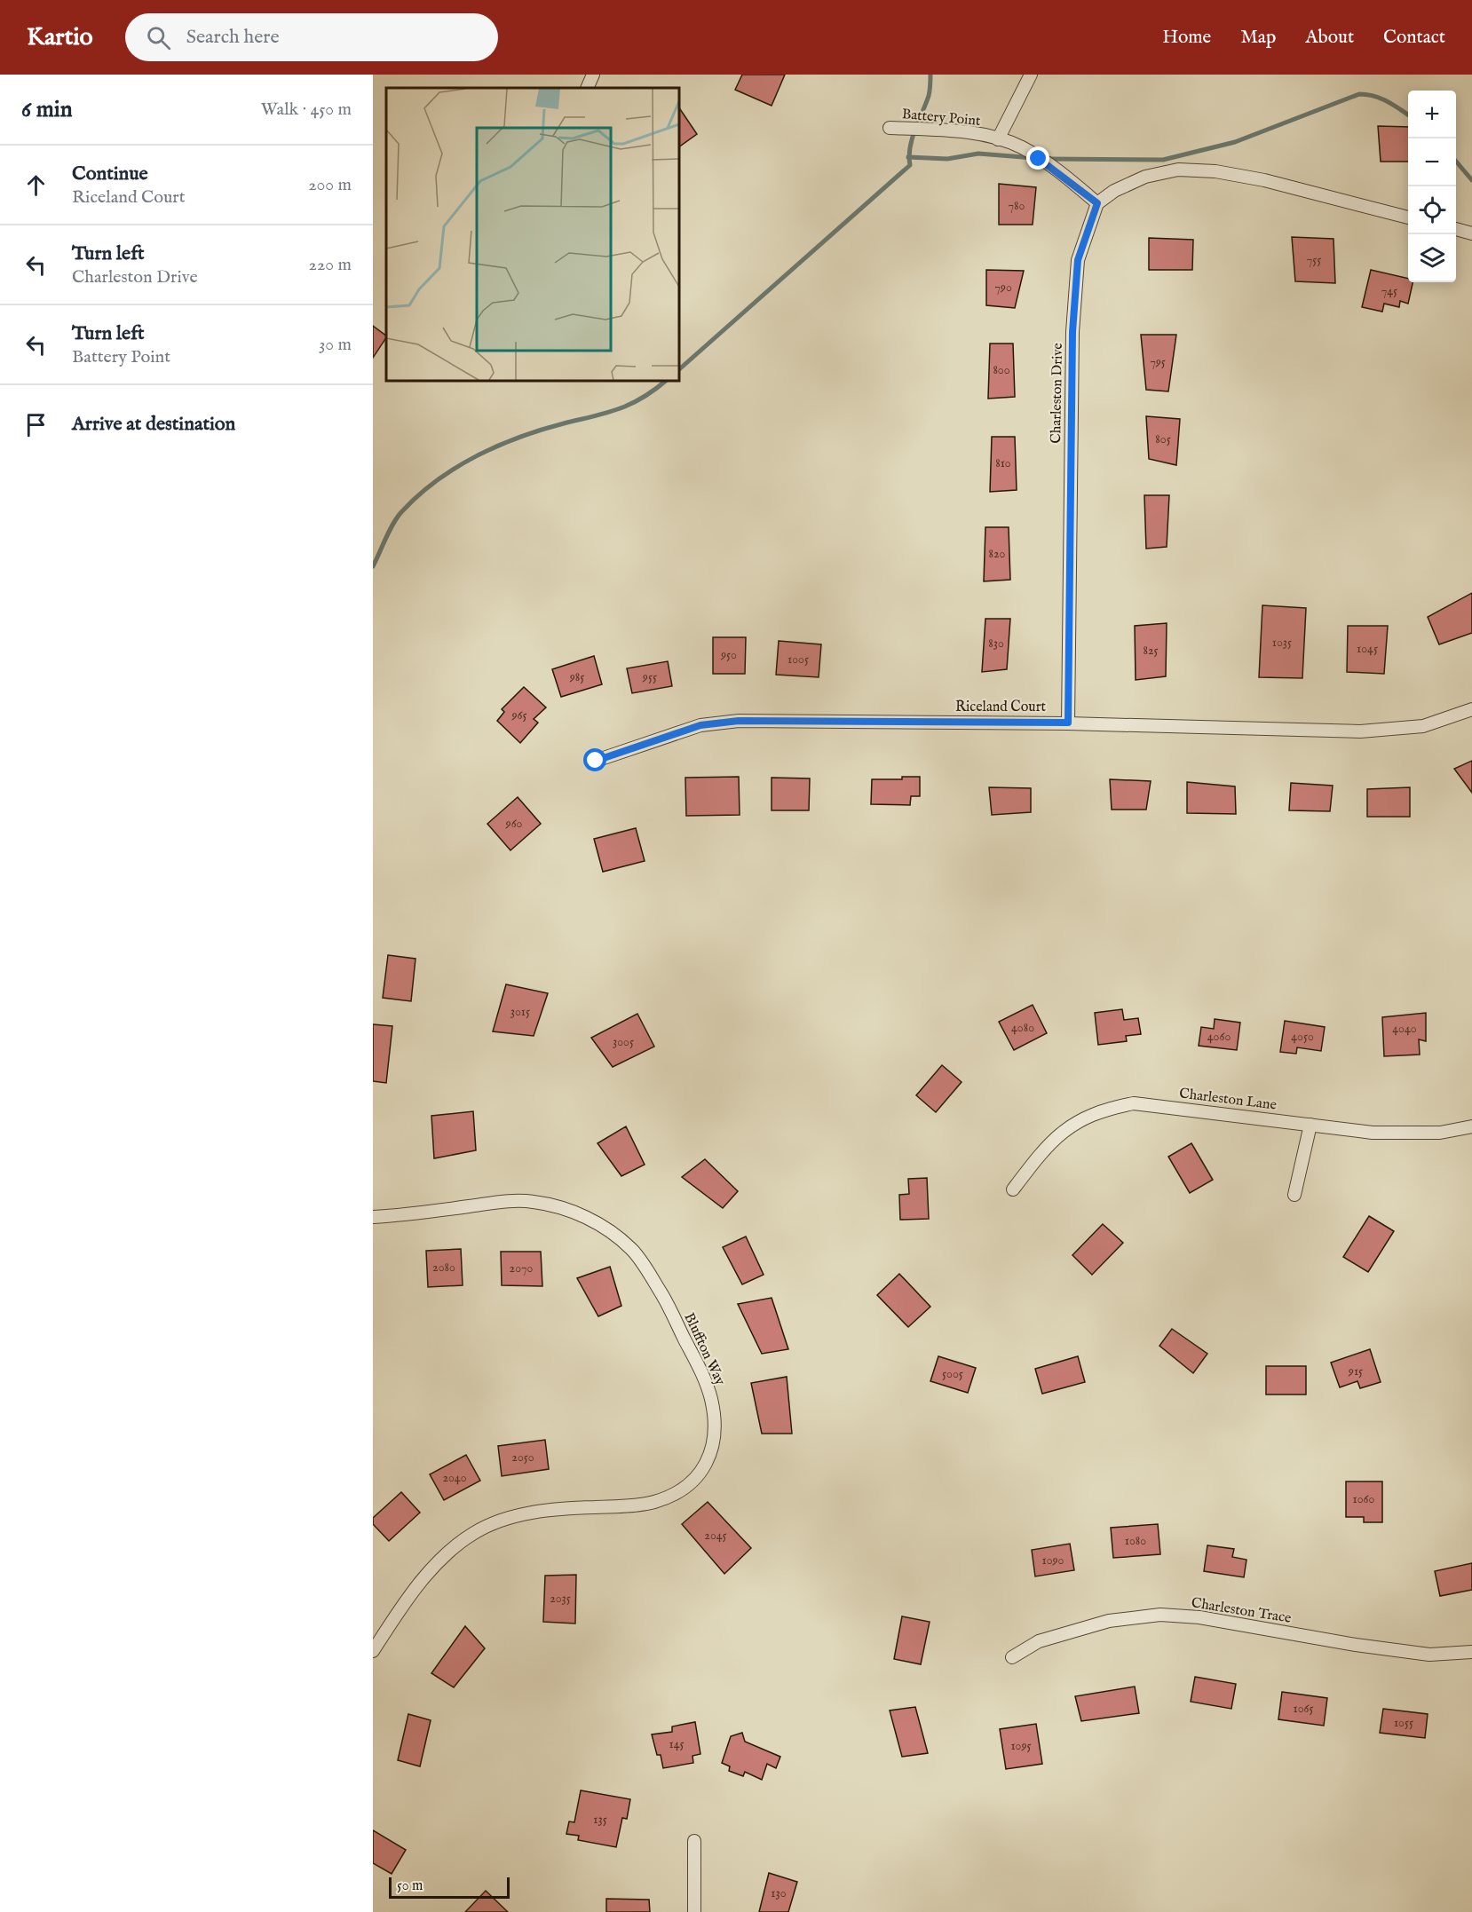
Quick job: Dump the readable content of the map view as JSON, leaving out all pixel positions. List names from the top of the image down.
{
  "streets": {
    "street": [
      "Battery Point",
      "Charleston Drive",
      "Riceland Court",
      "Charleston Lane",
      "Bluffton Way",
      "Charleston Trace"
    ]
  },
  "crossings": [
    ["Battery Point", "Charleston Drive"],
    ["Charleston Drive", "Riceland Court"]
  ],
  "house_numbers": [
    "780",
    "755",
    "790",
    "745",
    "795",
    "800",
    "805",
    "810",
    "820",
    "1035",
    "830",
    "1045",
    "825",
    "950",
    "1005",
    "985",
    "955",
    "965",
    "960",
    "3015",
    "4080",
    "4040",
    "4060",
    "4050",
    "3005",
    "2080",
    "2070",
    "915",
    "5005",
    "2050",
    "2040",
    "1060",
    "2045",
    "1080",
    "1090",
    "2035",
    "1065",
    "1055",
    "145",
    "1095",
    "135",
    "130"
  ],
  "scale_bar": "50 m",
  "page": {
    "header": "Kartio",
    "search": "Search here",
    "nav": [
      "Home",
      "Map",
      "About",
      "Contact"
    ],
    "heading": ["6 min", "Walk · 450 m"],
    "map_buttons": ["+", "−"],
    "list": [
      ["Continue", "Riceland Court", "200 m"],
      ["Turn left", "Charleston Drive", "220 m"],
      ["Turn left", "Battery Point", "30 m"],
      "Arrive at destination"
    ],
    "scale": "50 m"
  }
}
